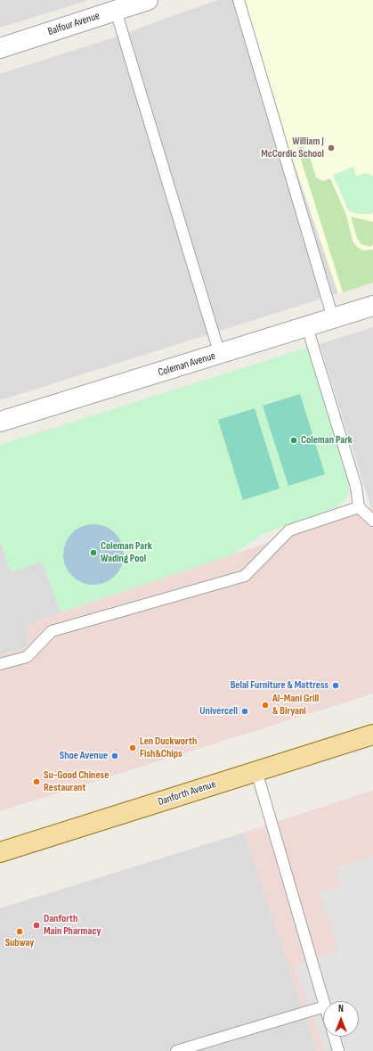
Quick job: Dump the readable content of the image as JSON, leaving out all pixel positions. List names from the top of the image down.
{
  "streets": {
    "main road": ["Danforth Avenue"],
    "street": ["Balfour Avenue", "Coleman Avenue"]
  },
  "places": [
    "William J McCordic School",
    "Coleman Park",
    "Coleman Park Wading Pool",
    "Belal Furniture & Mattress",
    "Al-Mani Grill & Biryani",
    "Univercell",
    "Len Duckworth Fish&Chips",
    "Shoe Avenue",
    "Su-Good Chinese Restaurant",
    "Danforth Main Pharmacy",
    "Subway"
  ],
  "north": "top"
}
